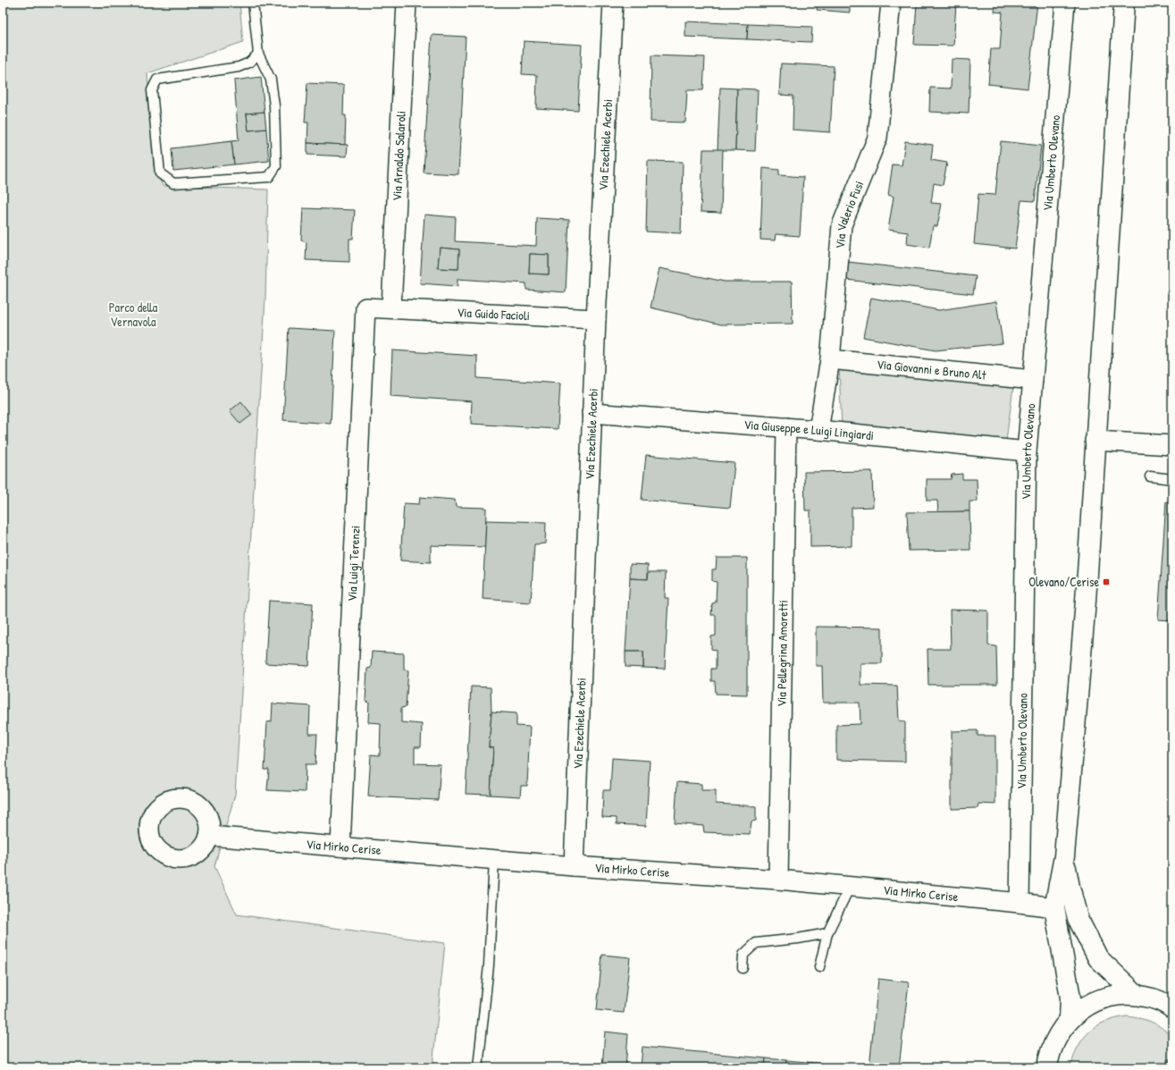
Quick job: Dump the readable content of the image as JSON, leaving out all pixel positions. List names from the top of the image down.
{
  "streets": {
    "street": [
      "Via Ezechiele Acerbi",
      "Via Arnaldo Salaroli",
      "Via Umberto Olevano",
      "Via Valerio Fusi",
      "Via Guido Facioli",
      "Via Giovanni e Bruno Alt",
      "Via Giuseppe e Luigi Lingiardi",
      "Via Luigi Terenzi",
      "Via Pellegrina Amoretti",
      "Via Mirko Cerise"
    ]
  },
  "crossings": [
    ["Via Ezechiele Acerbi", "Via Guido Facioli"],
    ["Via Ezechiele Acerbi", "Via Giuseppe e Luigi Lingiardi"],
    ["Via Ezechiele Acerbi", "Via Mirko Cerise"],
    ["Via Arnaldo Salaroli", "Via Guido Facioli"],
    ["Via Arnaldo Salaroli", "Via Luigi Terenzi"],
    ["Via Umberto Olevano", "Via Giovanni e Bruno Alt"],
    ["Via Umberto Olevano", "Via Giuseppe e Luigi Lingiardi"],
    ["Via Umberto Olevano", "Via Mirko Cerise"],
    ["Via Valerio Fusi", "Via Giovanni e Bruno Alt"],
    ["Via Valerio Fusi", "Via Giuseppe e Luigi Lingiardi"],
    ["Via Guido Facioli", "Via Luigi Terenzi"],
    ["Via Giuseppe e Luigi Lingiardi", "Via Pellegrina Amoretti"],
    ["Via Luigi Terenzi", "Via Mirko Cerise"],
    ["Via Pellegrina Amoretti", "Via Mirko Cerise"]
  ],
  "parks": ["Parco della Vernavola"],
  "places": {
    "transit": ["Olevano/Cerise"]
  }
}
